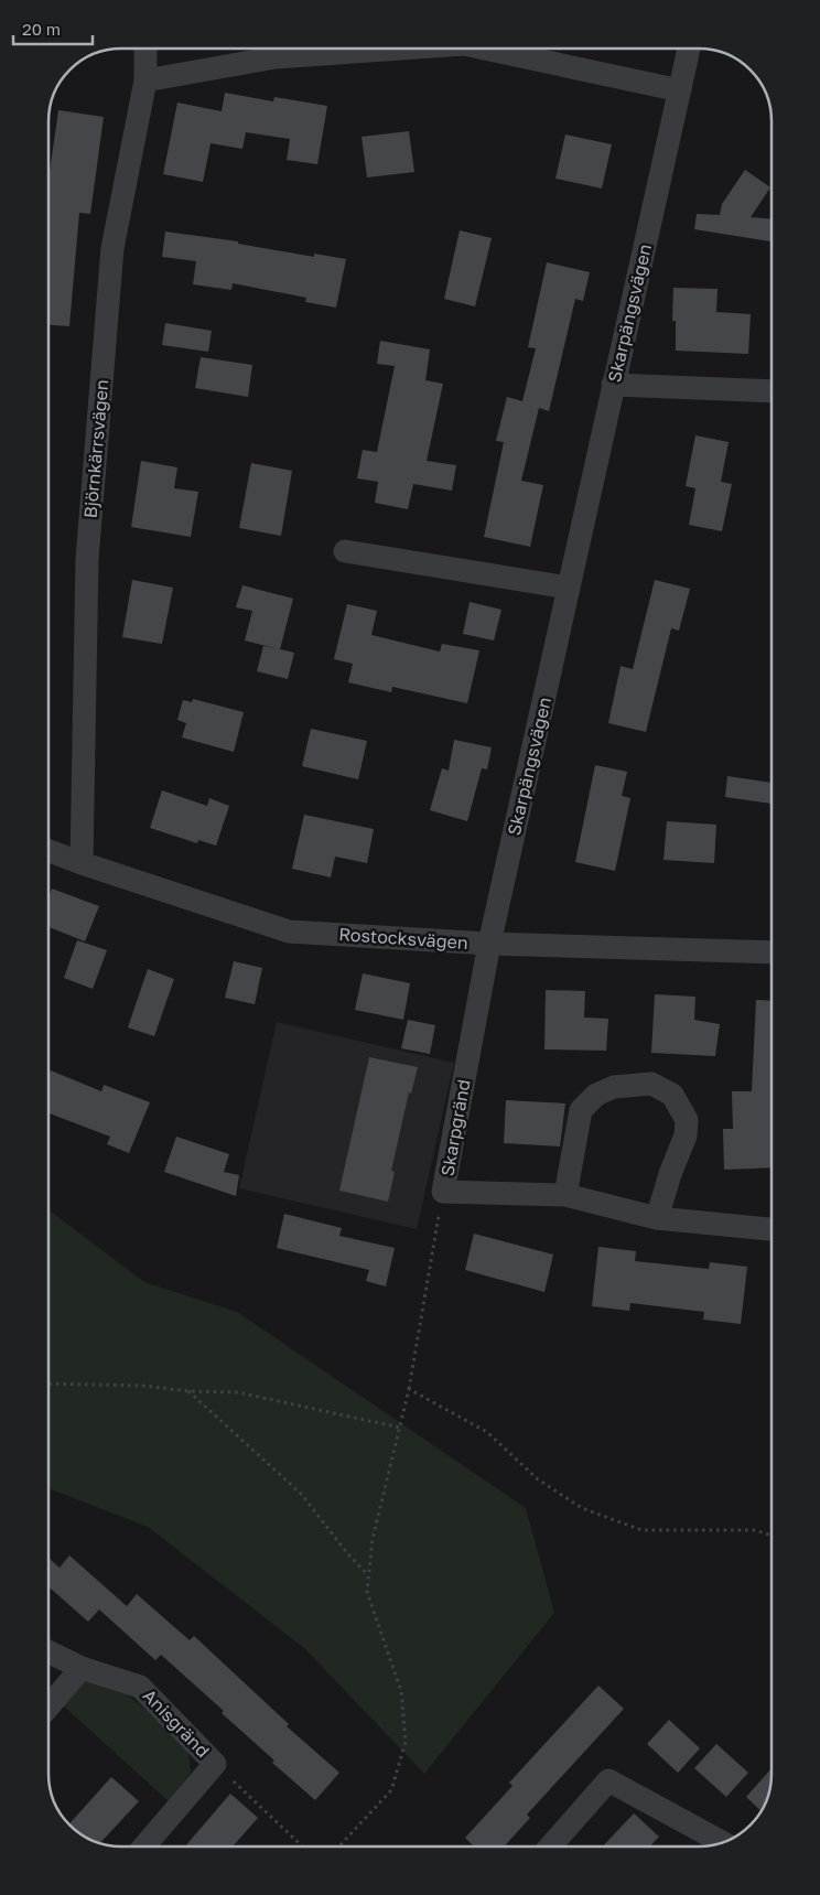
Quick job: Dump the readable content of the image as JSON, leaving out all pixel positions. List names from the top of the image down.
{
  "streets": {
    "street": [
      "Skarpängsvägen",
      "Björnkärrsvägen",
      "Rostocksvägen",
      "Skarpgränd",
      "Anisgränd"
    ]
  },
  "crossings": [
    ["Skarpängsvägen", "Rostocksvägen"],
    ["Skarpängsvägen", "Skarpgränd"],
    ["Björnkärrsvägen", "Rostocksvägen"],
    ["Rostocksvägen", "Skarpgränd"]
  ],
  "scale_bar": "20 m"
}
